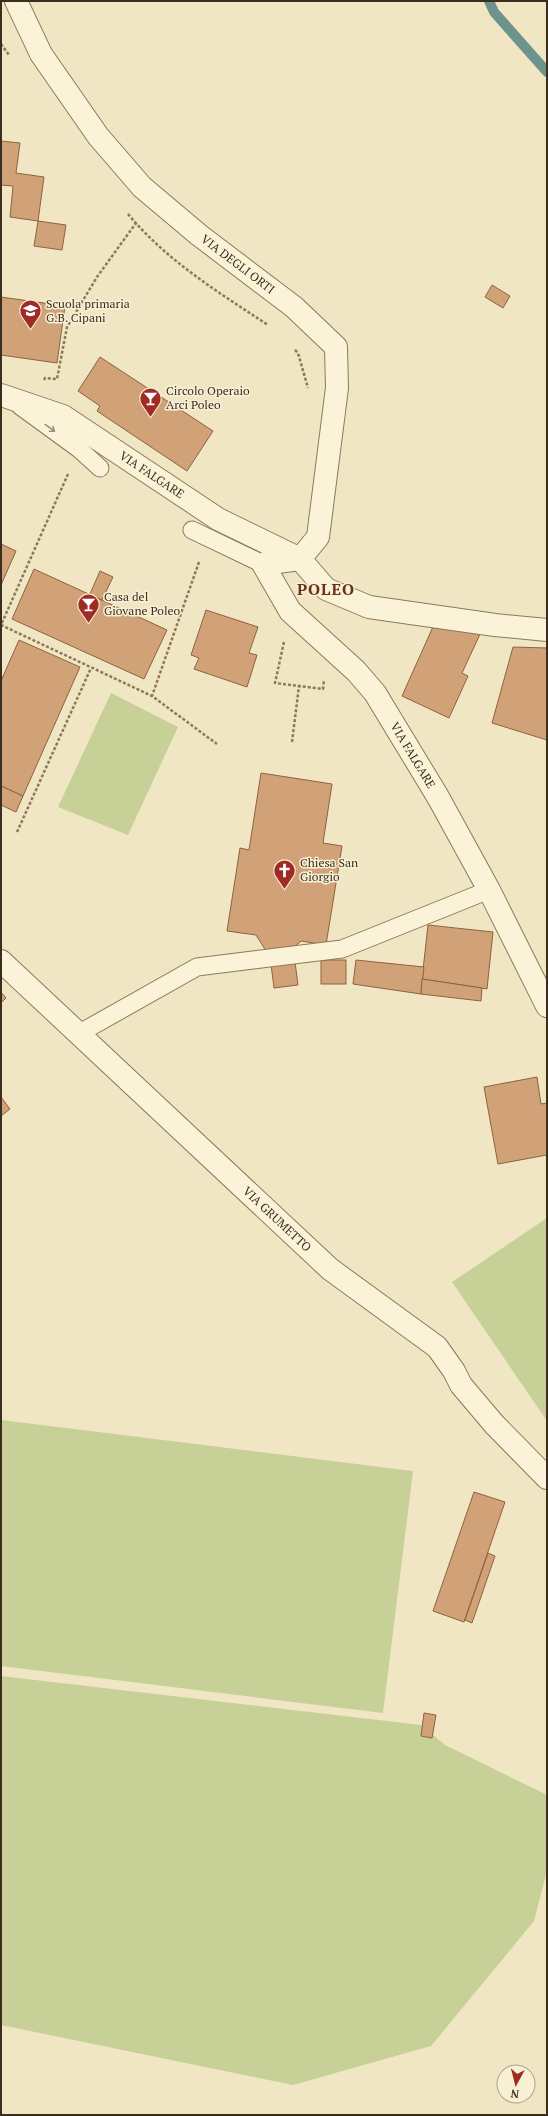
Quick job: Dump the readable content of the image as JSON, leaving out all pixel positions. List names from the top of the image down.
{
  "streets": {
    "street": ["VIA DEGLI ORTI", "VIA FALGARE", "VIA GRUMETTO"]
  },
  "crossings": [
    ["VIA DEGLI ORTI", "VIA FALGARE"]
  ],
  "districts": ["POLEO"],
  "places": {
    "school or university": ["Scuola primaria G.B. Cipani"],
    "bar": ["Circolo Operaio Arci Poleo", "Casa del Giovane Poleo"],
    "church": ["Chiesa San Giorgio"]
  },
  "north": "bottom"
}
